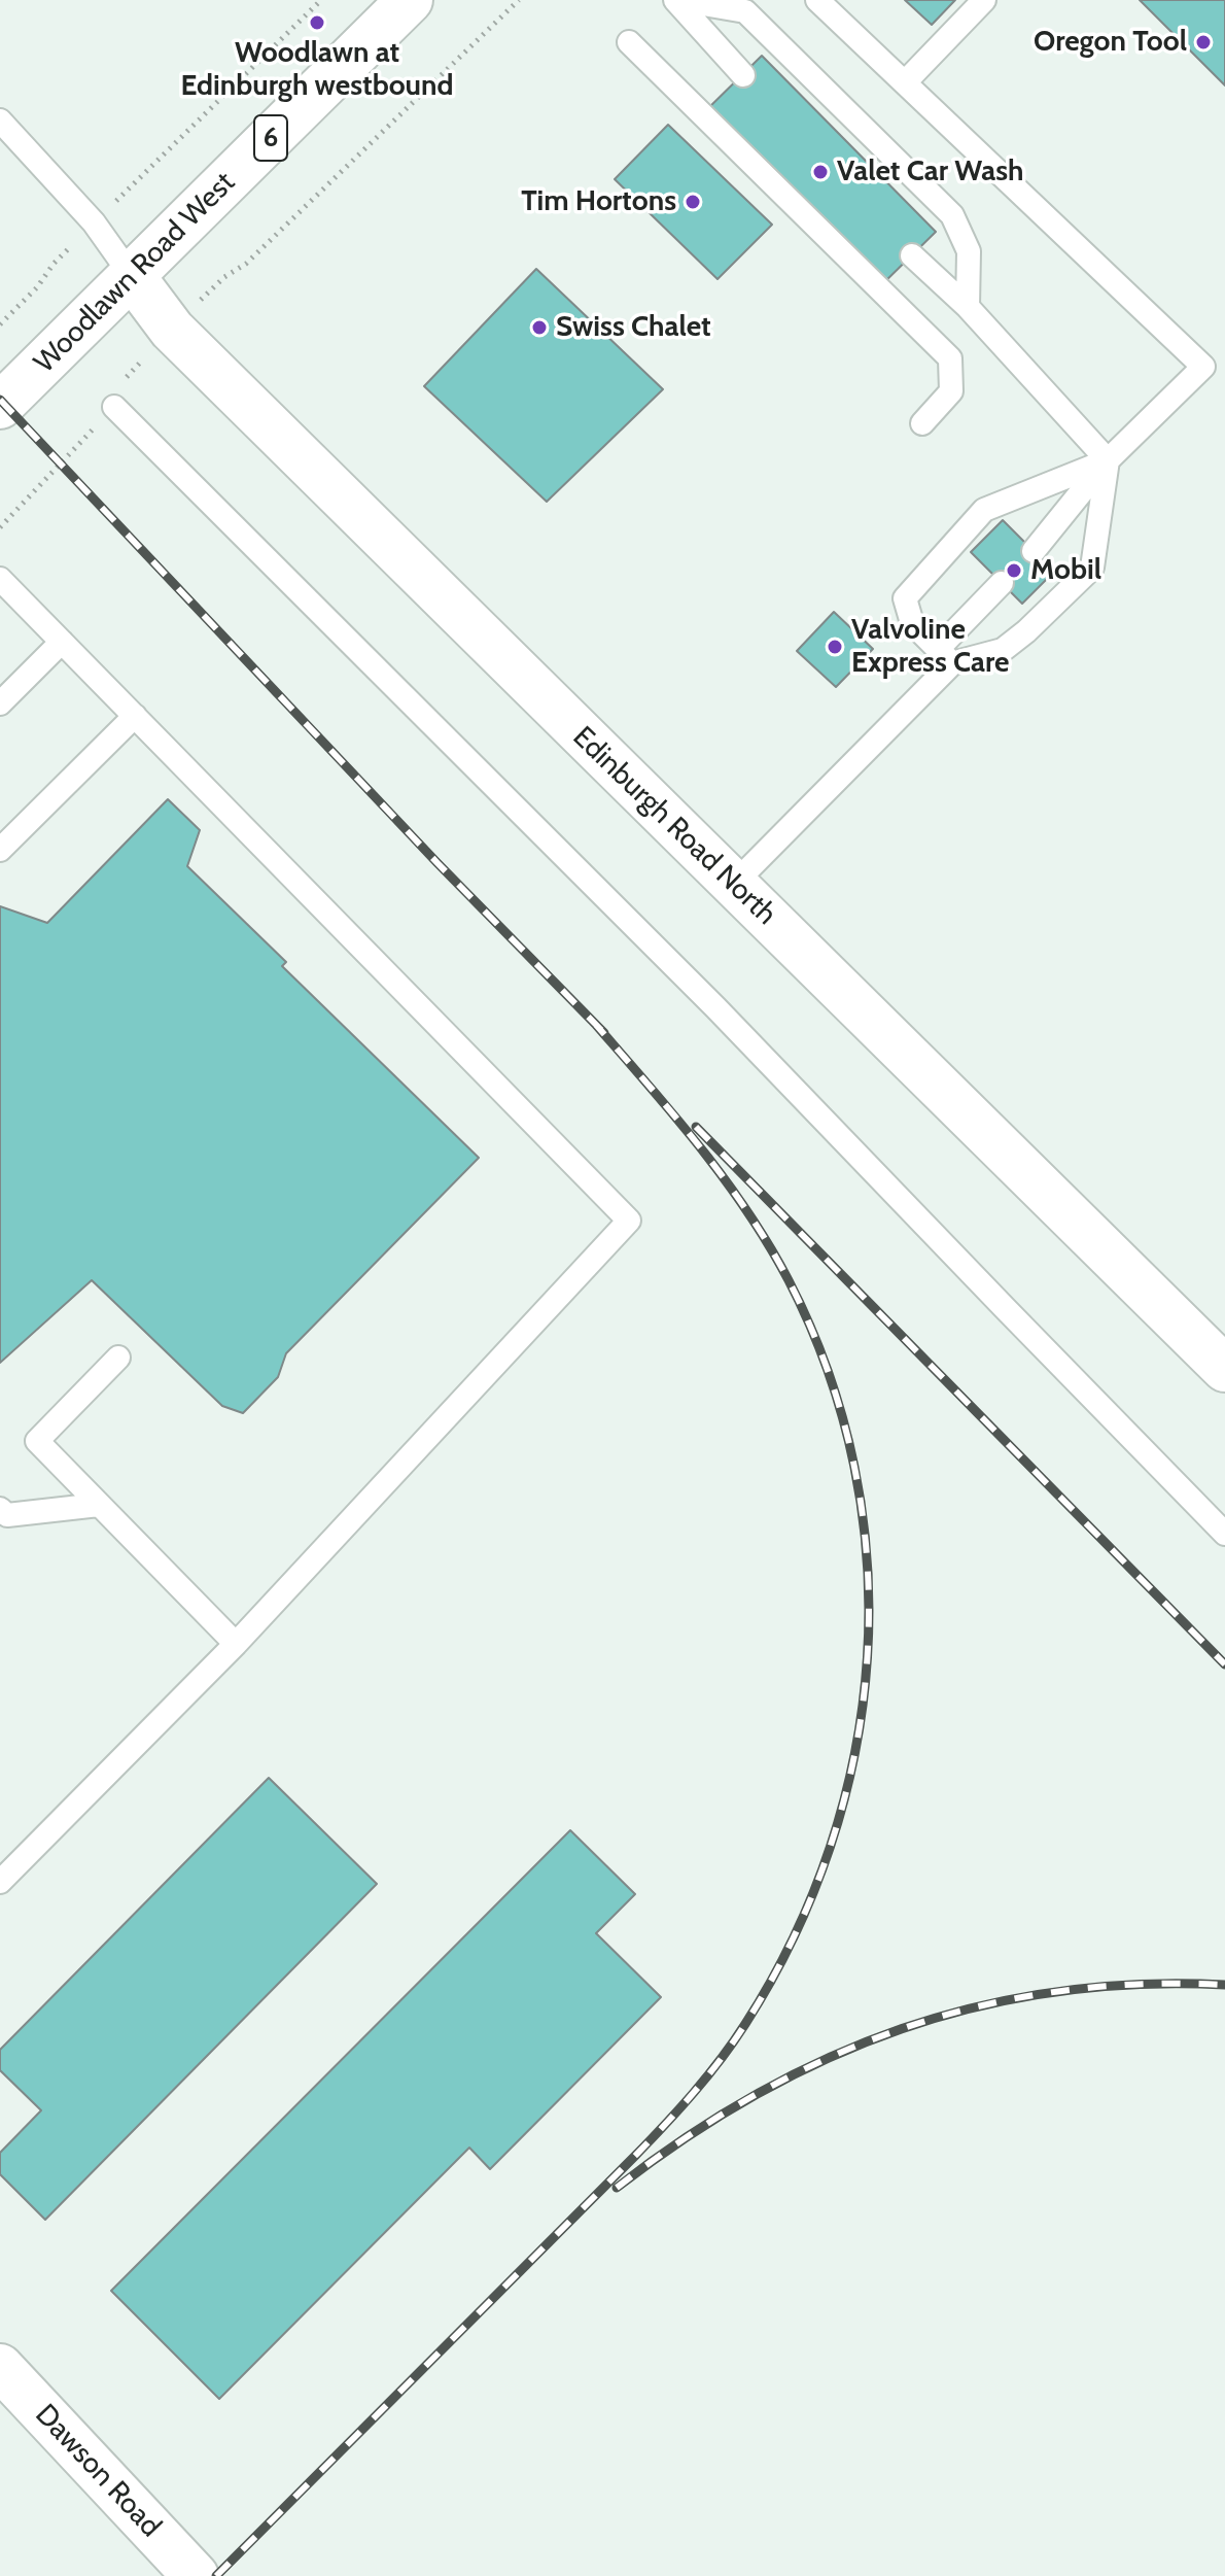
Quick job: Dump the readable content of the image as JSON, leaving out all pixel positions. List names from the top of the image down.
{
  "streets": {
    "main road": [
      "6",
      "Woodlawn Road West",
      "Edinburgh Road North",
      "Dawson Road"
    ]
  },
  "crossings": [
    ["Woodlawn Road West", "Edinburgh Road North"]
  ],
  "places": [
    "Woodlawn at Edinburgh westbound",
    "Oregon Tool",
    "Valet Car Wash",
    "Tim Hortons",
    "Swiss Chalet",
    "Mobil",
    "Valvoline Express Care"
  ]
}
